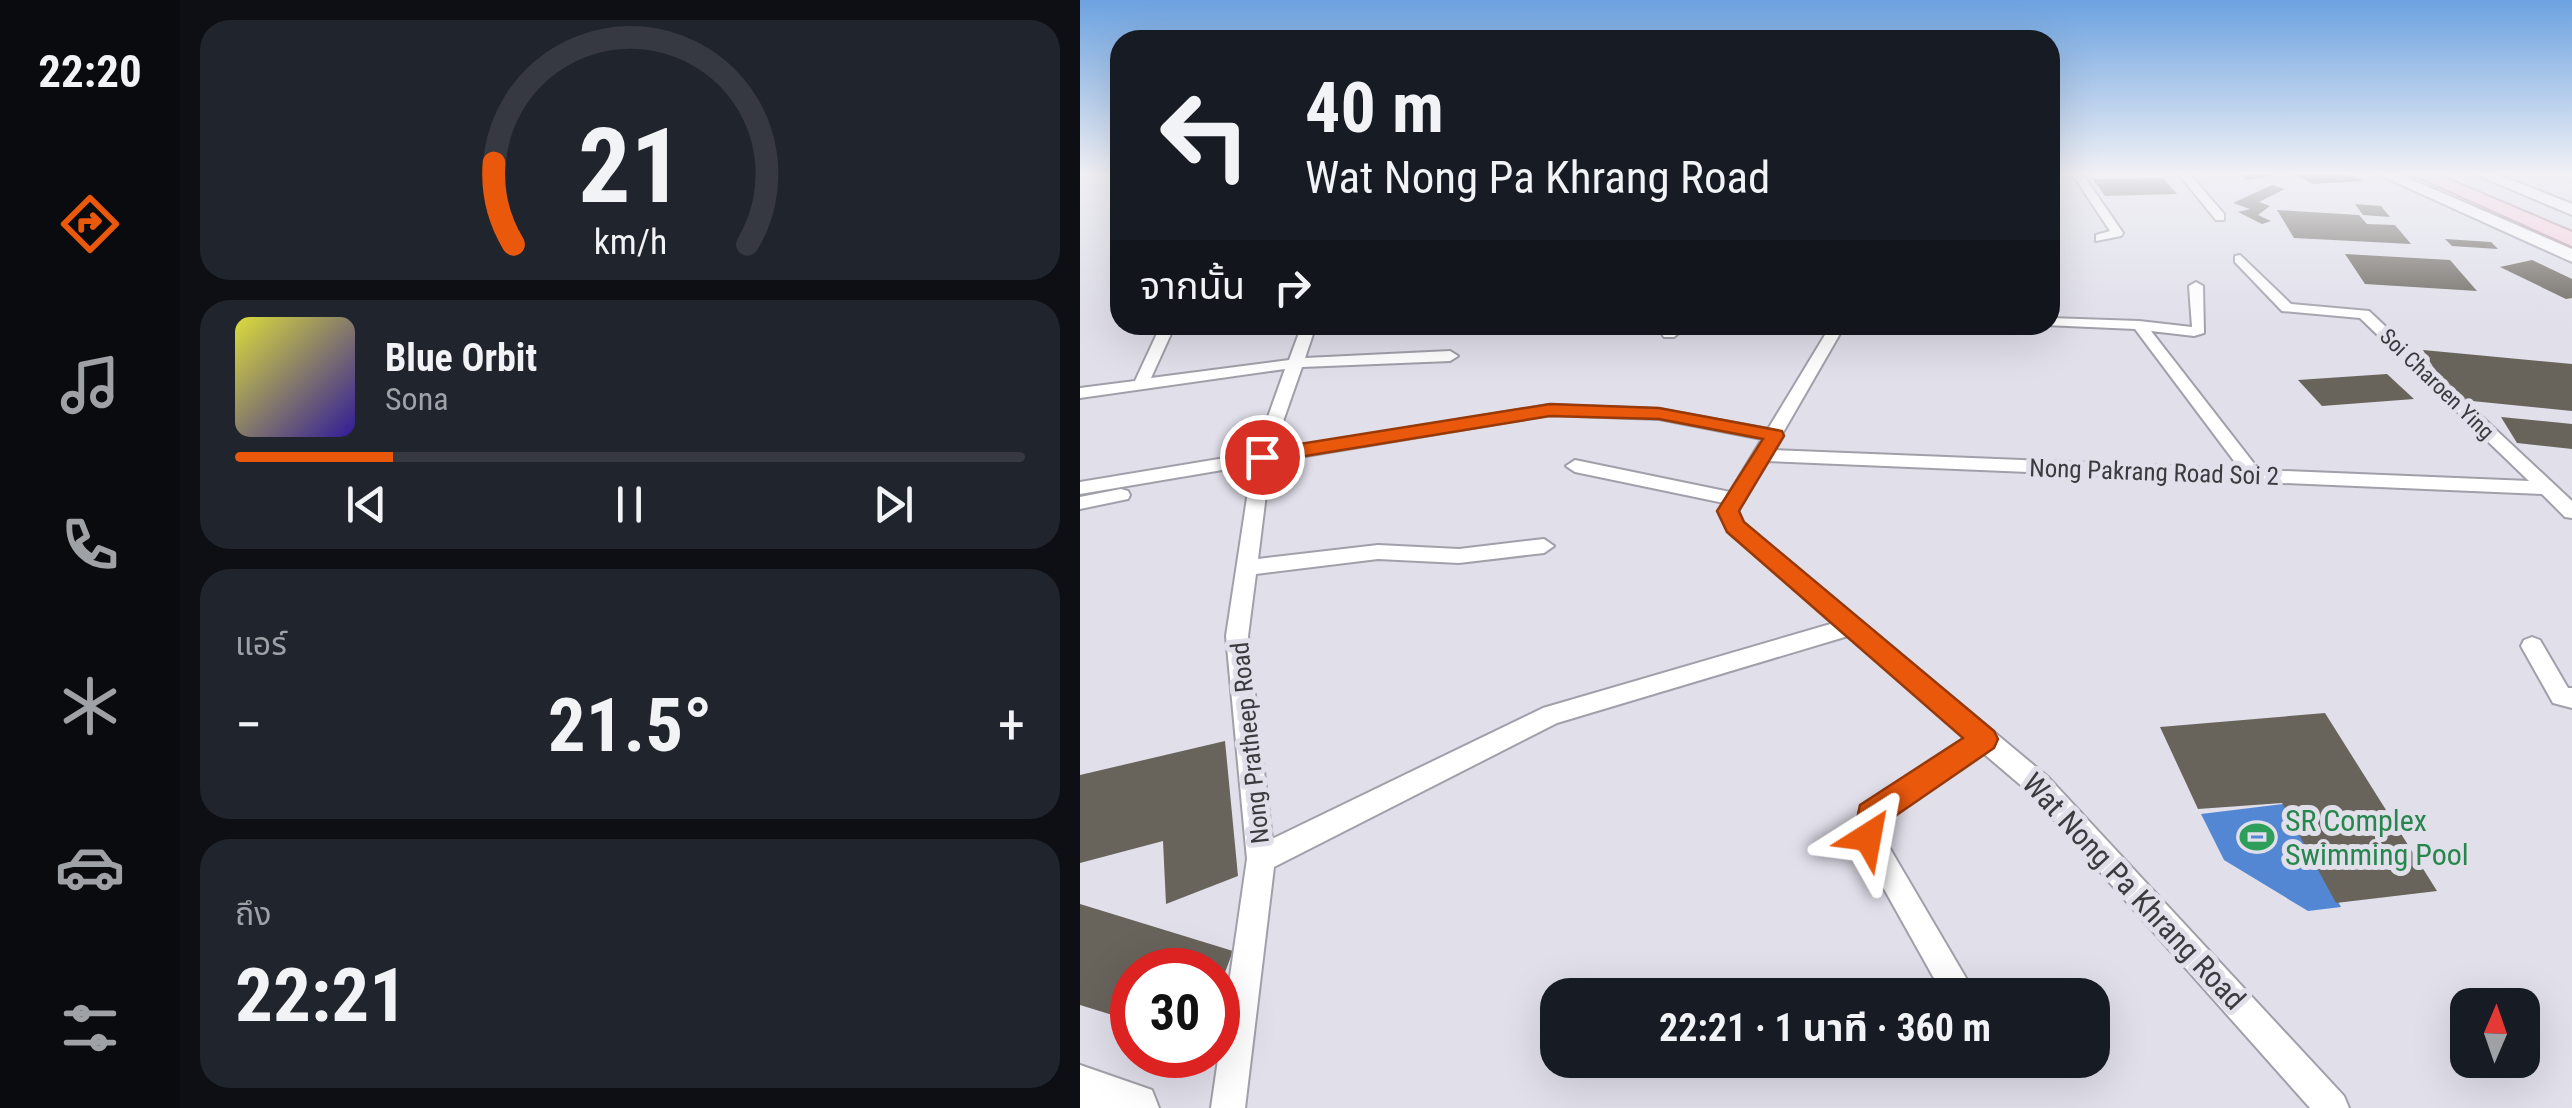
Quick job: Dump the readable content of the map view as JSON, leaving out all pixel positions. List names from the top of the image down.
{
  "streets": {
    "street": [
      "Soi Charoen Ying",
      "Nong Pakrang Road Soi 2",
      "Nong Pratheep Road",
      "Wat Nong Pa Khrang Road"
    ]
  },
  "crossings": [
    ["Soi Charoen Ying", "Nong Pakrang Road Soi 2"],
    ["Nong Pakrang Road Soi 2", "Nong Pratheep Road"]
  ],
  "places": {
    "sports": ["SR Complex Swimming Pool"]
  },
  "north": "top",
  "page": {
    "tabs": "22:20",
    "turn": ["40 m", "Wat Nong Pa Khrang Road"],
    "then": "จากนั้น",
    "song": ["Blue Orbit", "Sona"],
    "tile": [
      "แอร์",
      ["ถึง", "22:21"]
    ],
    "heat": ["−", "21.5°", "+"],
    "limit": "30",
    "trip": "22:21 · 1 นาที · 360 m",
    "gauge": ["21", "km/h"]
  }
}
